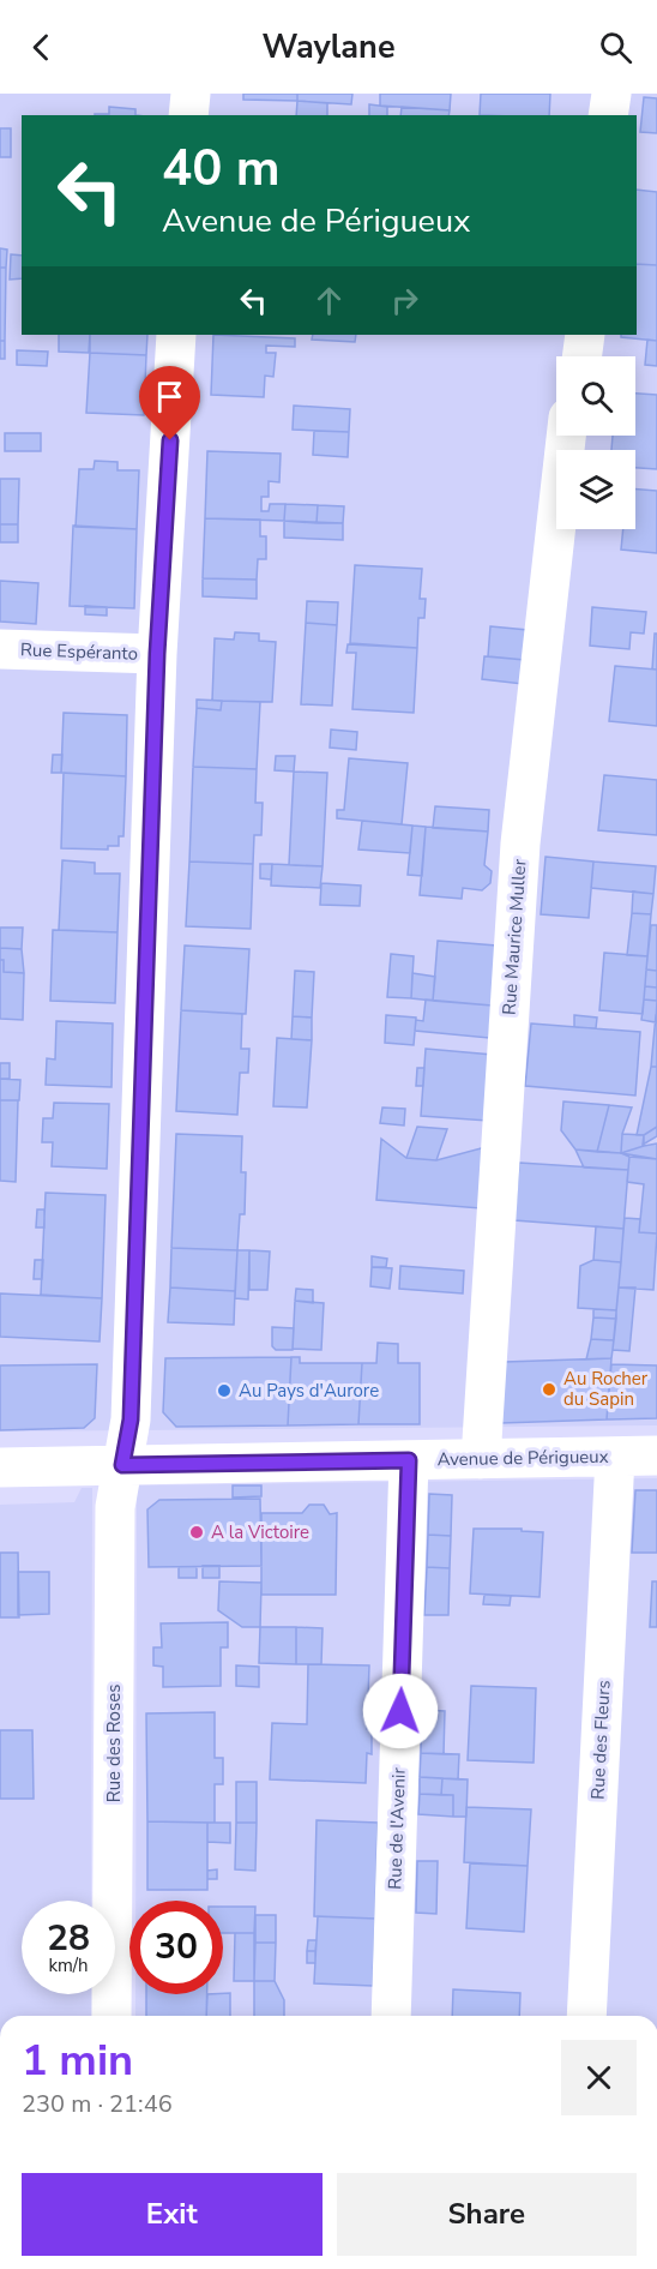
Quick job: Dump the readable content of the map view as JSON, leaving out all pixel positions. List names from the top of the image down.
{
  "streets": {
    "street": [
      "Rue Espéranto",
      "Rue Maurice Muller",
      "Avenue de Périgueux",
      "Rue des Fleurs",
      "Rue des Roses",
      "Rue de l'Avenir"
    ]
  },
  "crossings": [
    ["Rue Espéranto", "Rue des Roses"],
    ["Rue Maurice Muller", "Avenue de Périgueux"],
    ["Avenue de Périgueux", "Rue des Fleurs"],
    ["Avenue de Périgueux", "Rue des Roses"],
    ["Avenue de Périgueux", "Rue de l'Avenir"]
  ],
  "places": ["Au Rocher du Sapin", "Au Pays d'Aurore", "A la Victoire"],
  "page": {
    "header": "Waylane",
    "turn": ["40 m", "Avenue de Périgueux"],
    "speed": "28 km/h",
    "limit": "30",
    "heading": ["1 min", "230 m · 21:46"],
    "buttons": ["Exit", "Share"]
  }
}
